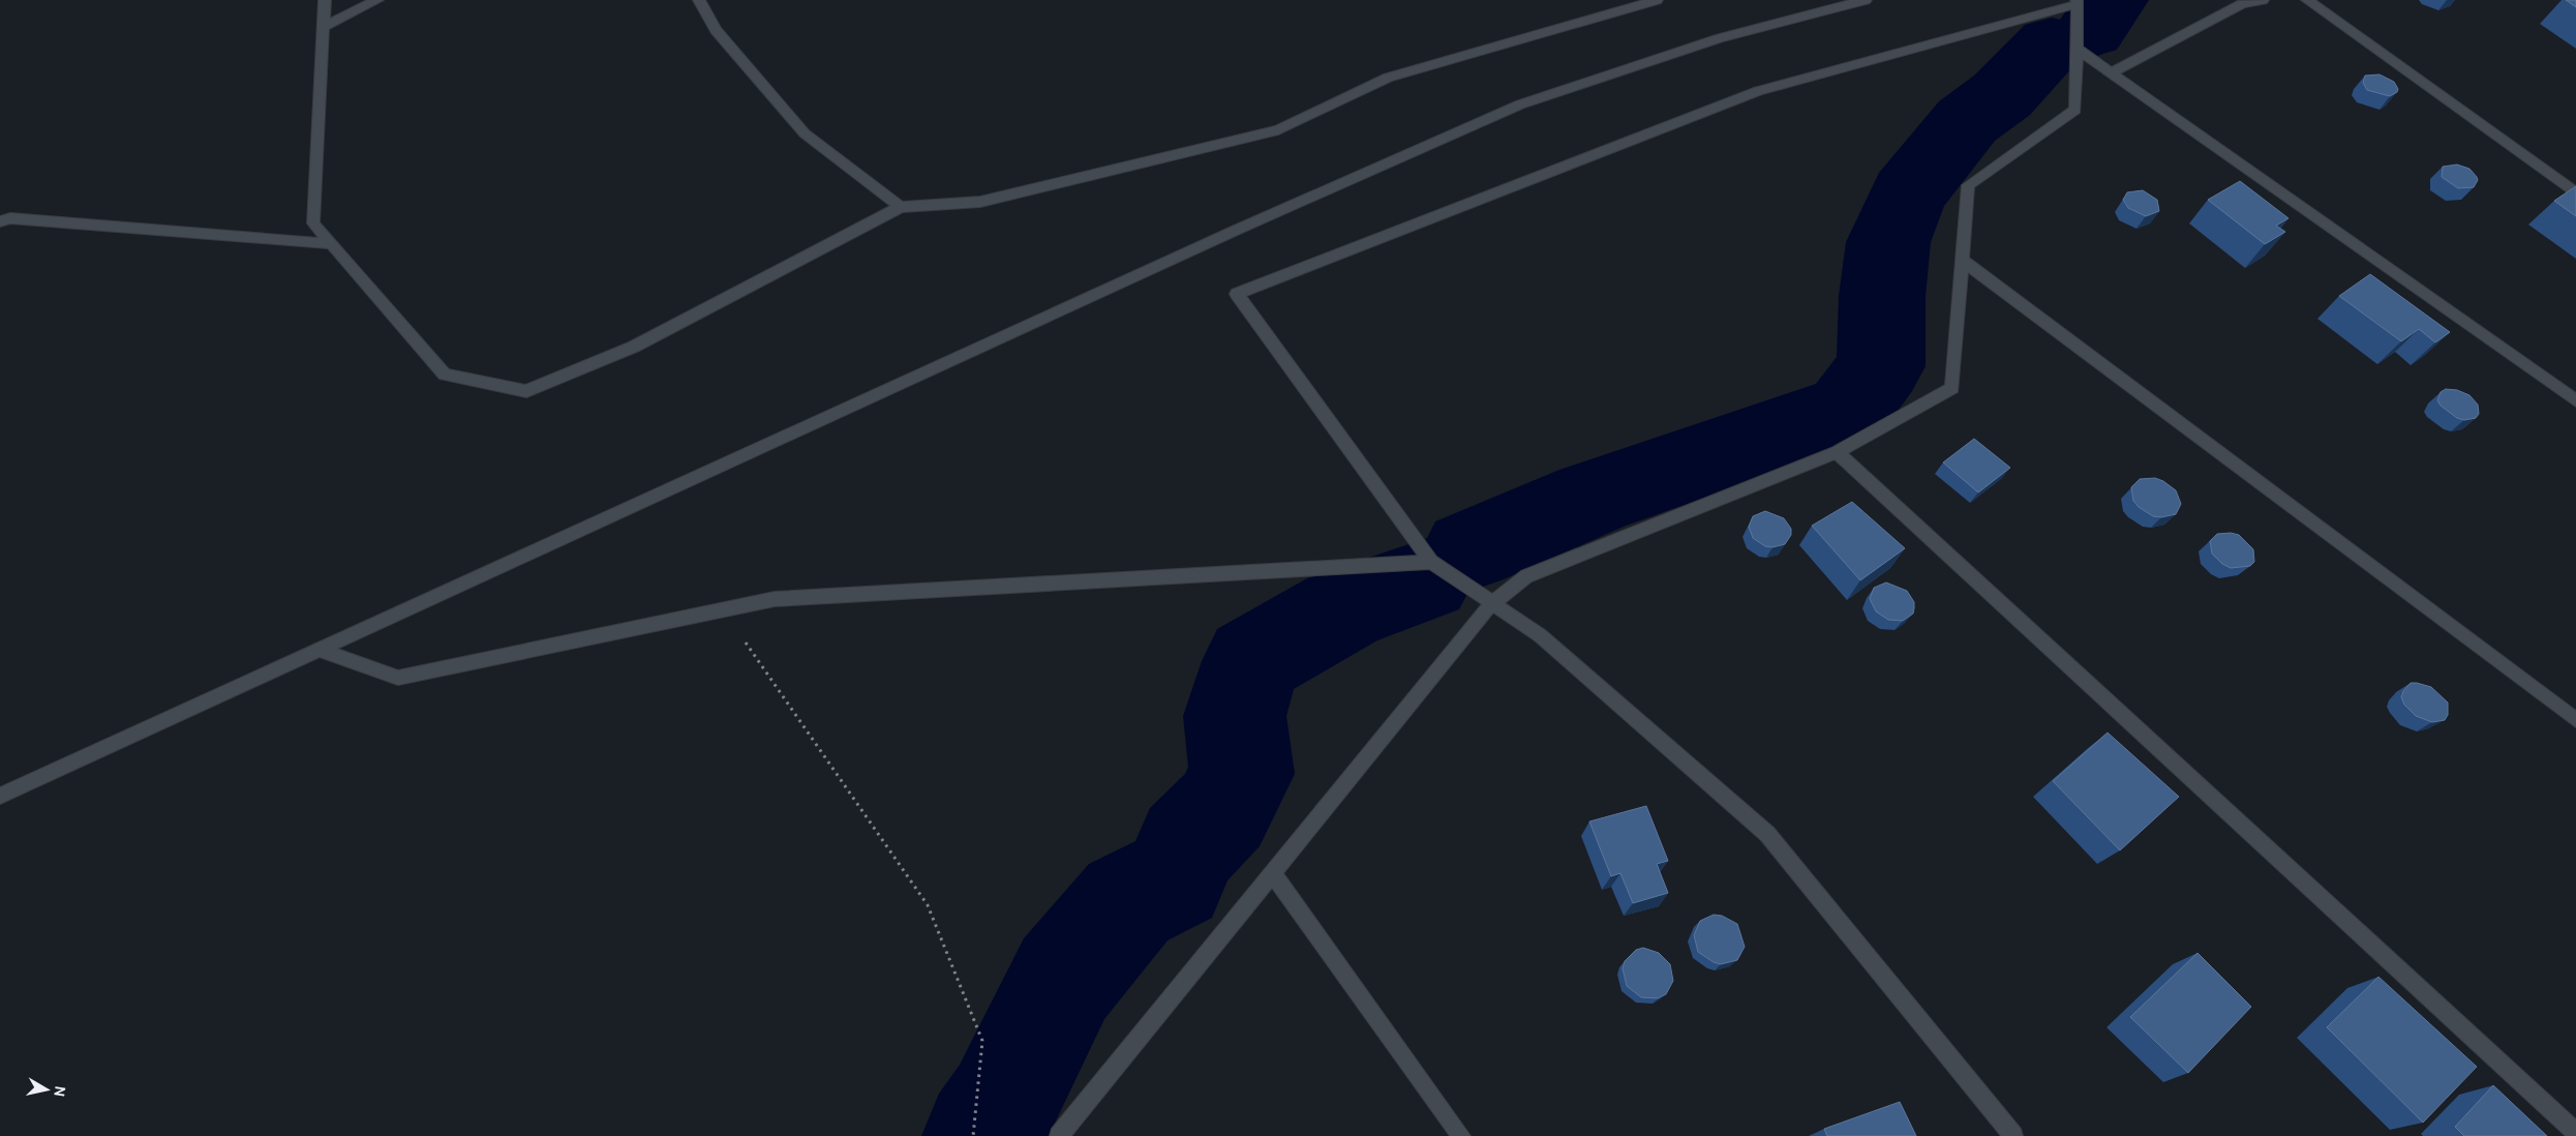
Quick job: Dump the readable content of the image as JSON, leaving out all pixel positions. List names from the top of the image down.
{
  "north": "right"
}
